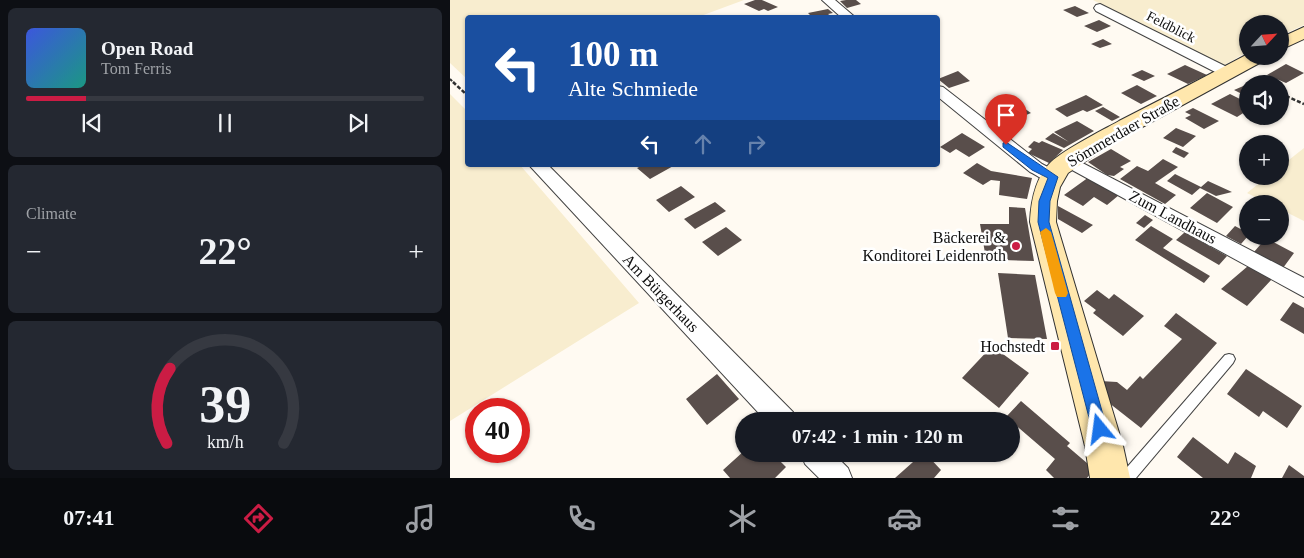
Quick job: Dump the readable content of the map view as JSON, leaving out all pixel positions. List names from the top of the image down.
{
  "streets": {
    "street": [
      "Feldblick",
      "Sömmerdaer Straße",
      "Zum Landhaus",
      "Am Bürgerhaus"
    ]
  },
  "crossings": [
    ["Feldblick", "Sömmerdaer Straße"],
    ["Sömmerdaer Straße", "Zum Landhaus"]
  ],
  "places": {
    "other": ["Bäckerei & Konditorei Leidenroth"],
    "transit": ["Hochstedt"]
  },
  "north": "top right",
  "page": {
    "map_buttons": ["+", "−"],
    "turn": ["100 m", "Alte Schmiede"],
    "song": ["Open Road", "Tom Ferris"],
    "tile": "Climate",
    "heat": ["−", "22°", "+"],
    "limit": "40",
    "trip": "07:42 · 1 min · 120 m",
    "tabs": ["07:41", "22°"],
    "gauge": ["39", "km/h"]
  }
}
